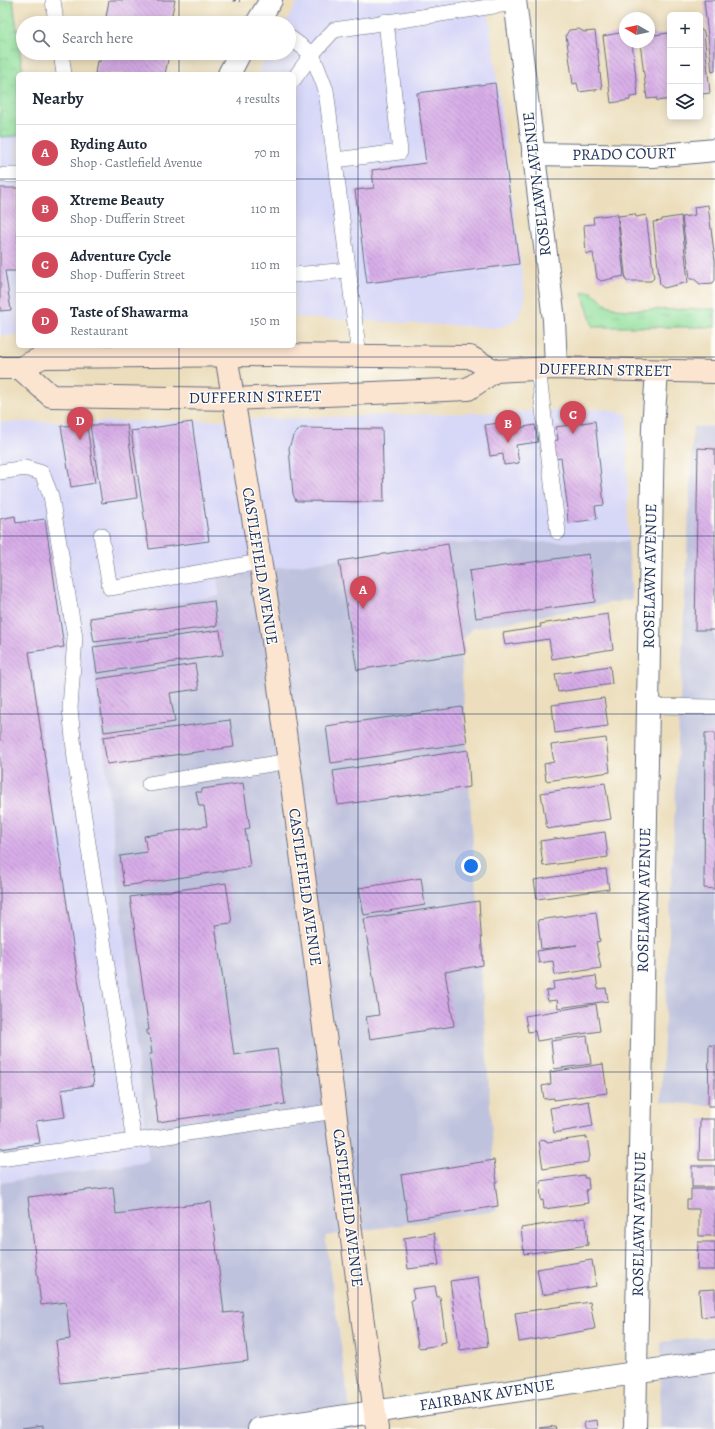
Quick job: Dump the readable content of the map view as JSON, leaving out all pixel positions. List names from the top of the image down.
{
  "streets": {
    "main road": ["DUFFERIN STREET", "CASTLEFIELD AVENUE"],
    "street": ["PRADO COURT", "ROSELAWN AVENUE", "FAIRBANK AVENUE"]
  },
  "crossings": [
    ["PRADO COURT", "ROSELAWN AVENUE"],
    ["ROSELAWN AVENUE", "DUFFERIN STREET"],
    ["ROSELAWN AVENUE", "FAIRBANK AVENUE"],
    ["DUFFERIN STREET", "CASTLEFIELD AVENUE"],
    ["CASTLEFIELD AVENUE", "FAIRBANK AVENUE"]
  ],
  "north": "left",
  "page": {
    "map_buttons": ["+", "−"],
    "search": "Search here",
    "heading": ["Nearby", "4 results"],
    "list": [
      {
        "mark": "A",
        "name": "Ryding Auto",
        "note": "Shop · Castlefield Avenue",
        "value": "70 m"
      },
      {
        "mark": "B",
        "name": "Xtreme Beauty",
        "note": "Shop · Dufferin Street",
        "value": "110 m"
      },
      {
        "mark": "C",
        "name": "Adventure Cycle",
        "note": "Shop · Dufferin Street",
        "value": "110 m"
      },
      {
        "mark": "D",
        "name": "Taste of Shawarma",
        "note": "Restaurant",
        "value": "150 m"
      }
    ],
    "pins": [
      "C",
      "D",
      "B",
      "A"
    ]
  }
}
